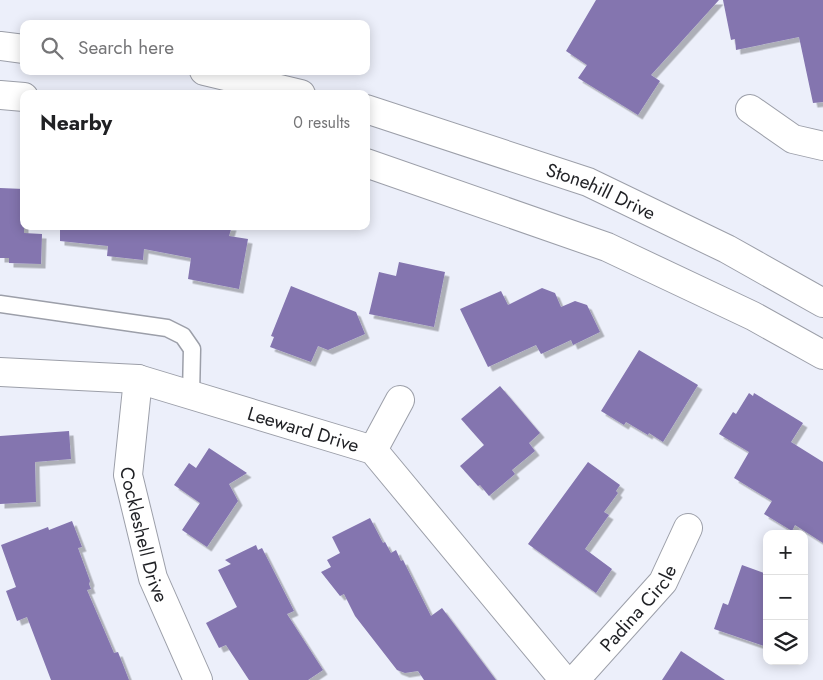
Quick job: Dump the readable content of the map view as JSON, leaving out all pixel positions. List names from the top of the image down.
{
  "streets": {
    "street": [
      "Stonehill Drive",
      "Leeward Drive",
      "Cockleshell Drive",
      "Padina Circle"
    ]
  },
  "crossings": [
    ["Leeward Drive", "Cockleshell Drive"]
  ],
  "page": {
    "search": "Search here",
    "heading": ["Nearby", "0 results"],
    "map_buttons": ["+", "−"]
  }
}
